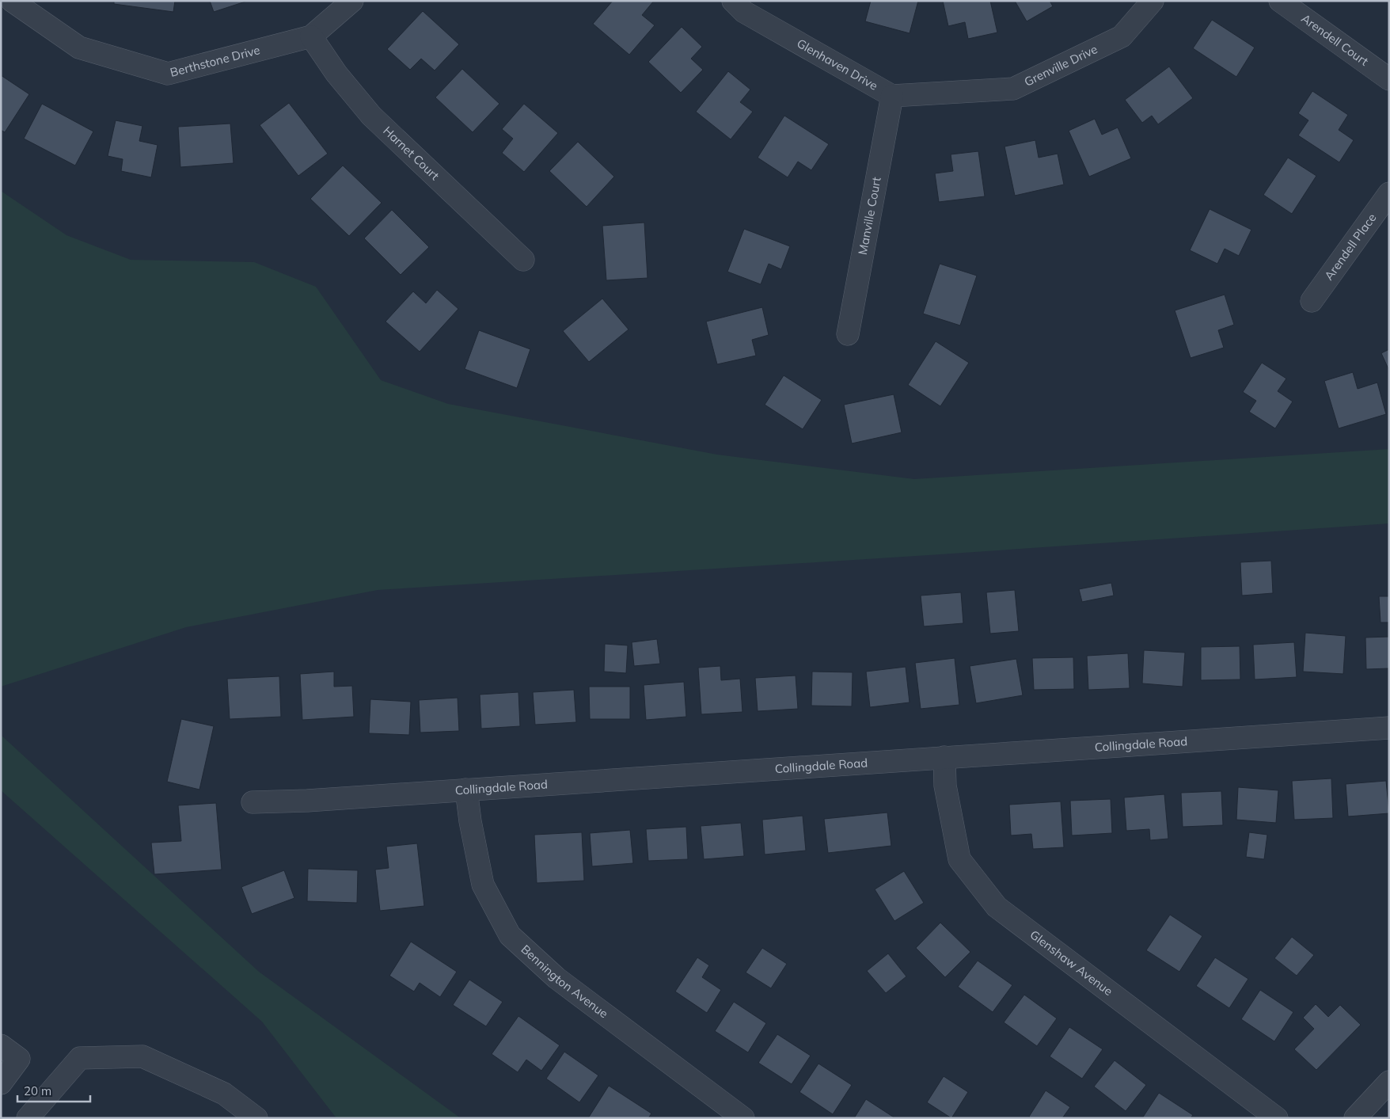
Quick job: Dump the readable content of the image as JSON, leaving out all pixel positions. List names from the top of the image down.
{
  "streets": {
    "street": [
      "Arendell Court",
      "Berthstone Drive",
      "Glenhaven Drive",
      "Grenville Drive",
      "Harnet Court",
      "Manville Court",
      "Arendell Place",
      "Collingdale Road",
      "Glenshaw Avenue",
      "Bennington Avenue"
    ]
  },
  "crossings": [
    ["Berthstone Drive", "Harnet Court"],
    ["Glenhaven Drive", "Grenville Drive"],
    ["Glenhaven Drive", "Manville Court"],
    ["Grenville Drive", "Manville Court"],
    ["Collingdale Road", "Glenshaw Avenue"],
    ["Collingdale Road", "Bennington Avenue"]
  ],
  "scale_bar": "20 m"
}
